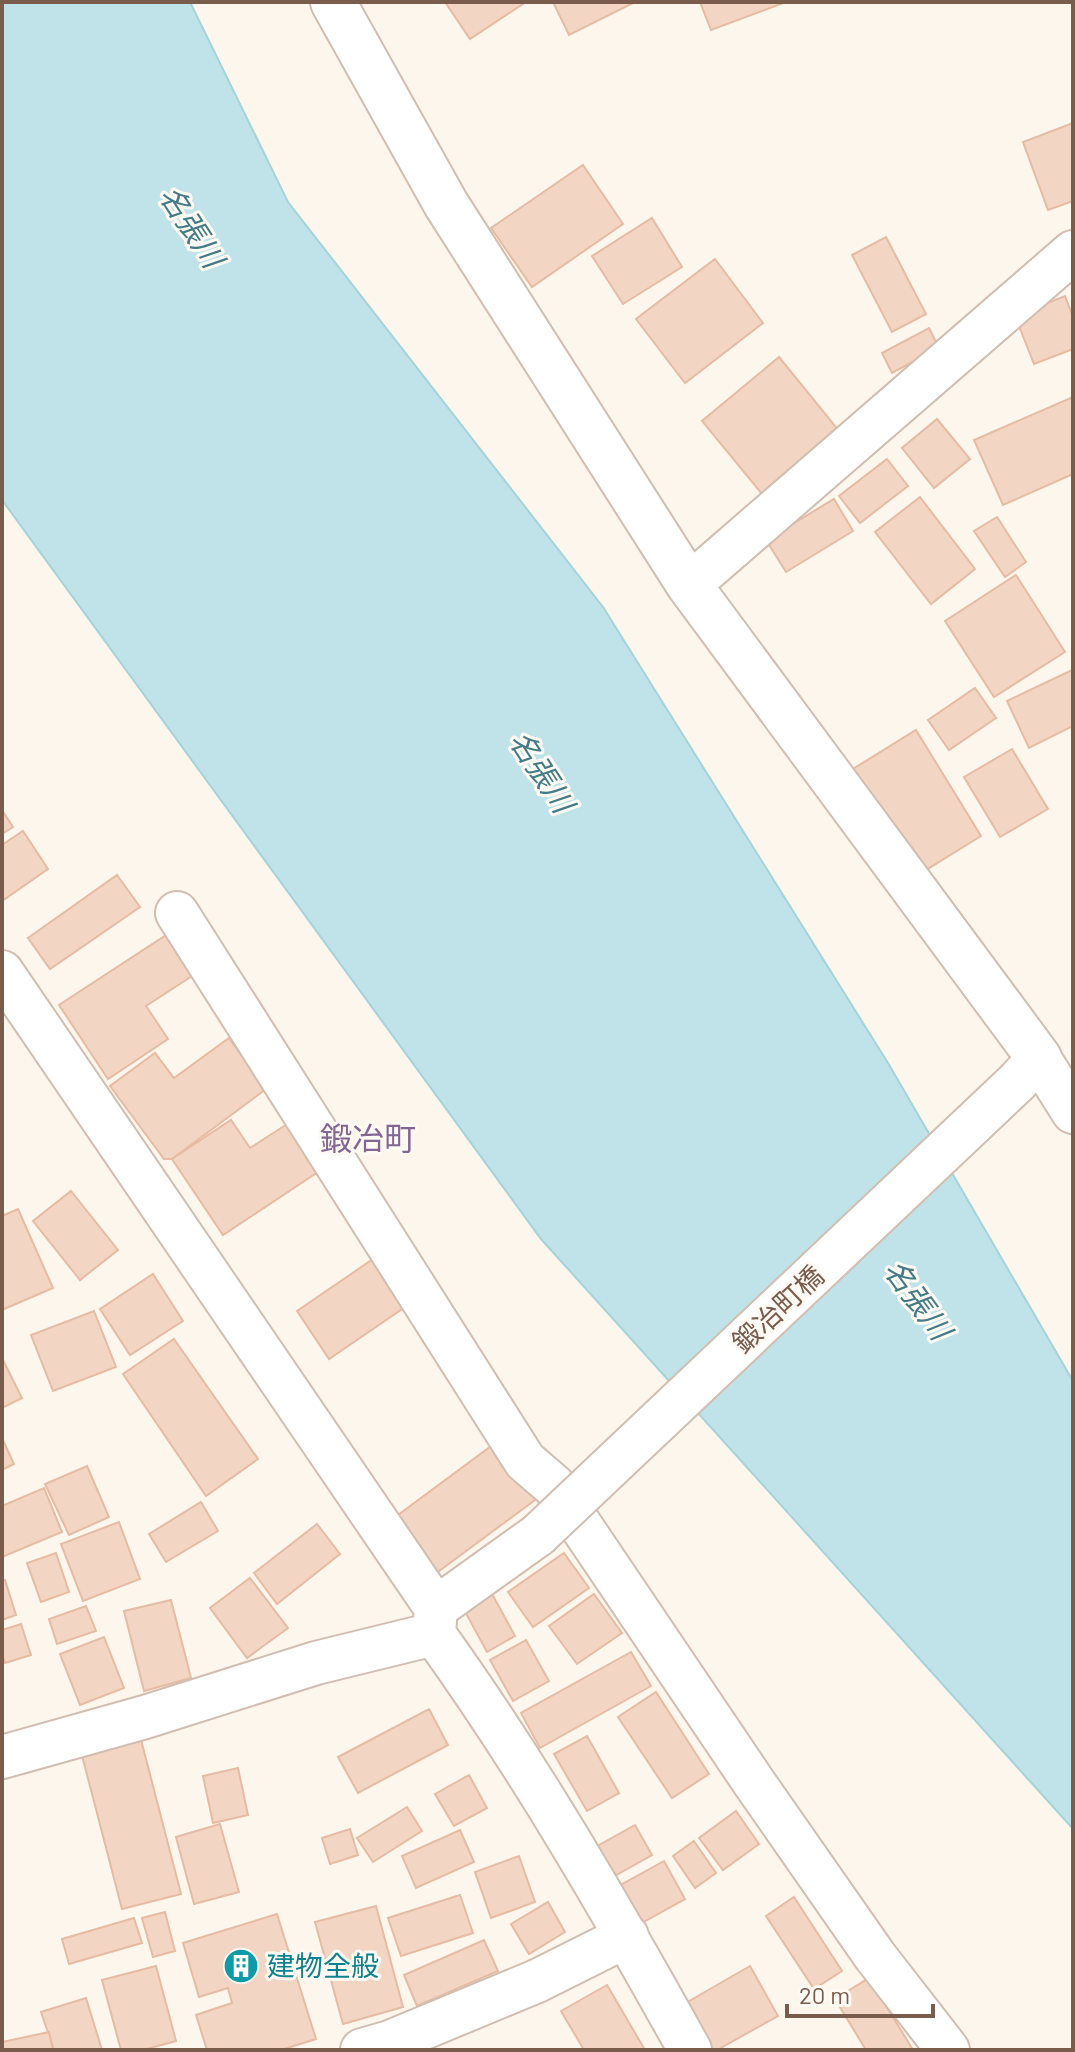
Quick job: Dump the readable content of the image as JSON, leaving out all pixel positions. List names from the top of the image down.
{
  "streets": {
    "street": ["鍛冶町橋"]
  },
  "districts": ["鍛冶町"],
  "water": ["名張川"],
  "places": {
    "building": ["建物全般"]
  },
  "scale_bar": "20 m"
}
